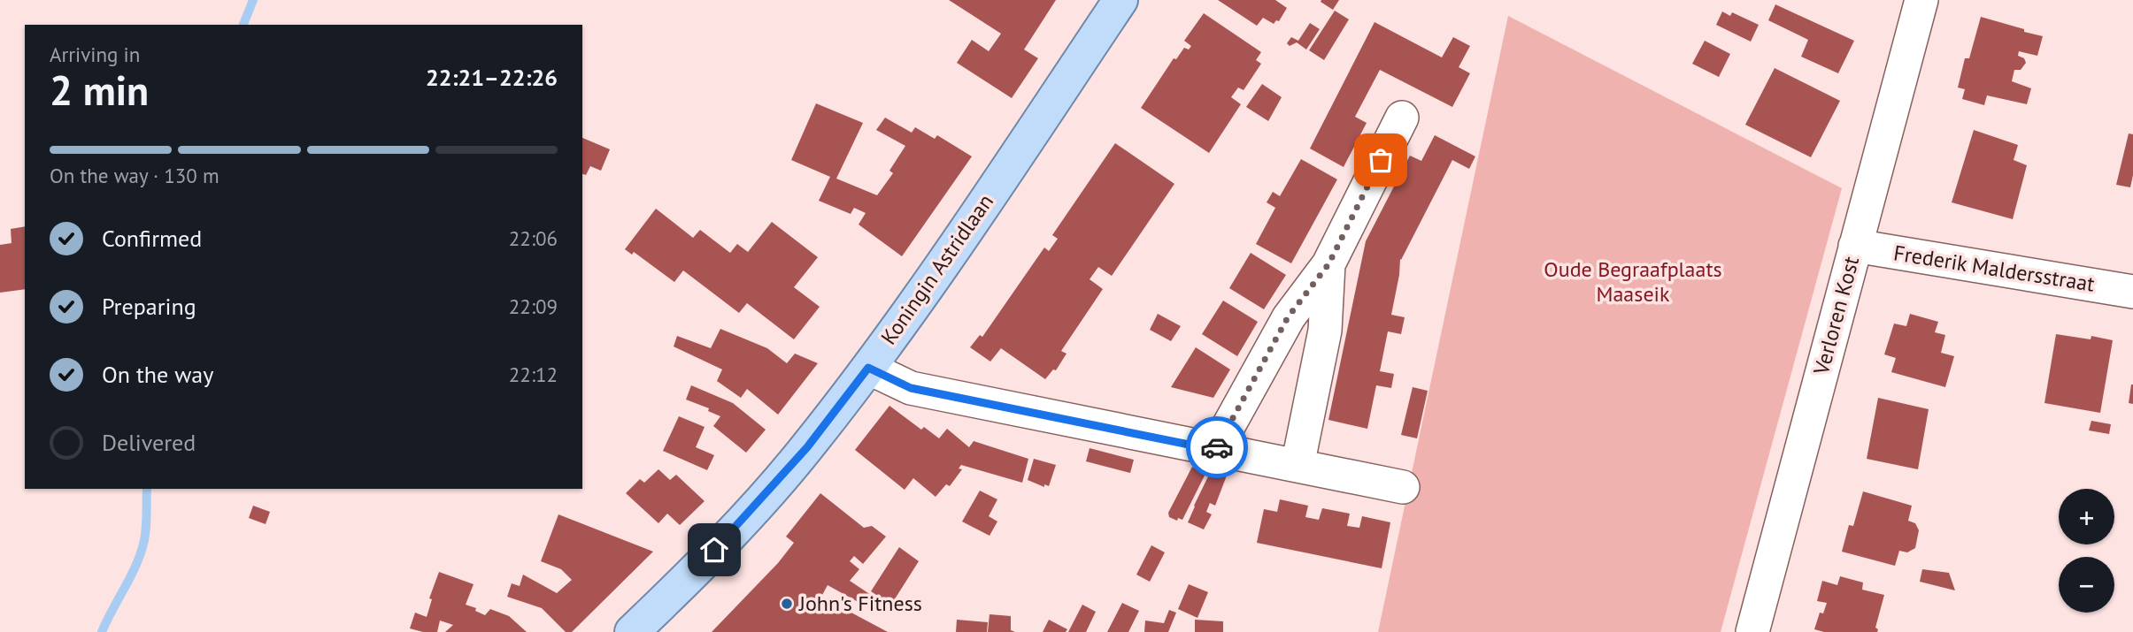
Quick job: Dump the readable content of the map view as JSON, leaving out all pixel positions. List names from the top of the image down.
{
  "streets": {
    "main road": ["Koningin Astridlaan"],
    "street": ["Frederik Maldersstraat", "Verloren Kost"]
  },
  "crossings": [
    ["Frederik Maldersstraat", "Verloren Kost"]
  ],
  "parks": ["Oude Begraafplaats Maaseik"],
  "places": ["John's Fitness"],
  "page": {
    "heading": ["2 min", "Arriving in", "22:21–22:26"],
    "bar": "On the way · 130 m",
    "list": [
      ["Confirmed", "22:06"],
      ["Preparing", "22:09"],
      ["On the way", "22:12"],
      "Delivered"
    ],
    "map_buttons": ["+", "−"]
  }
}
